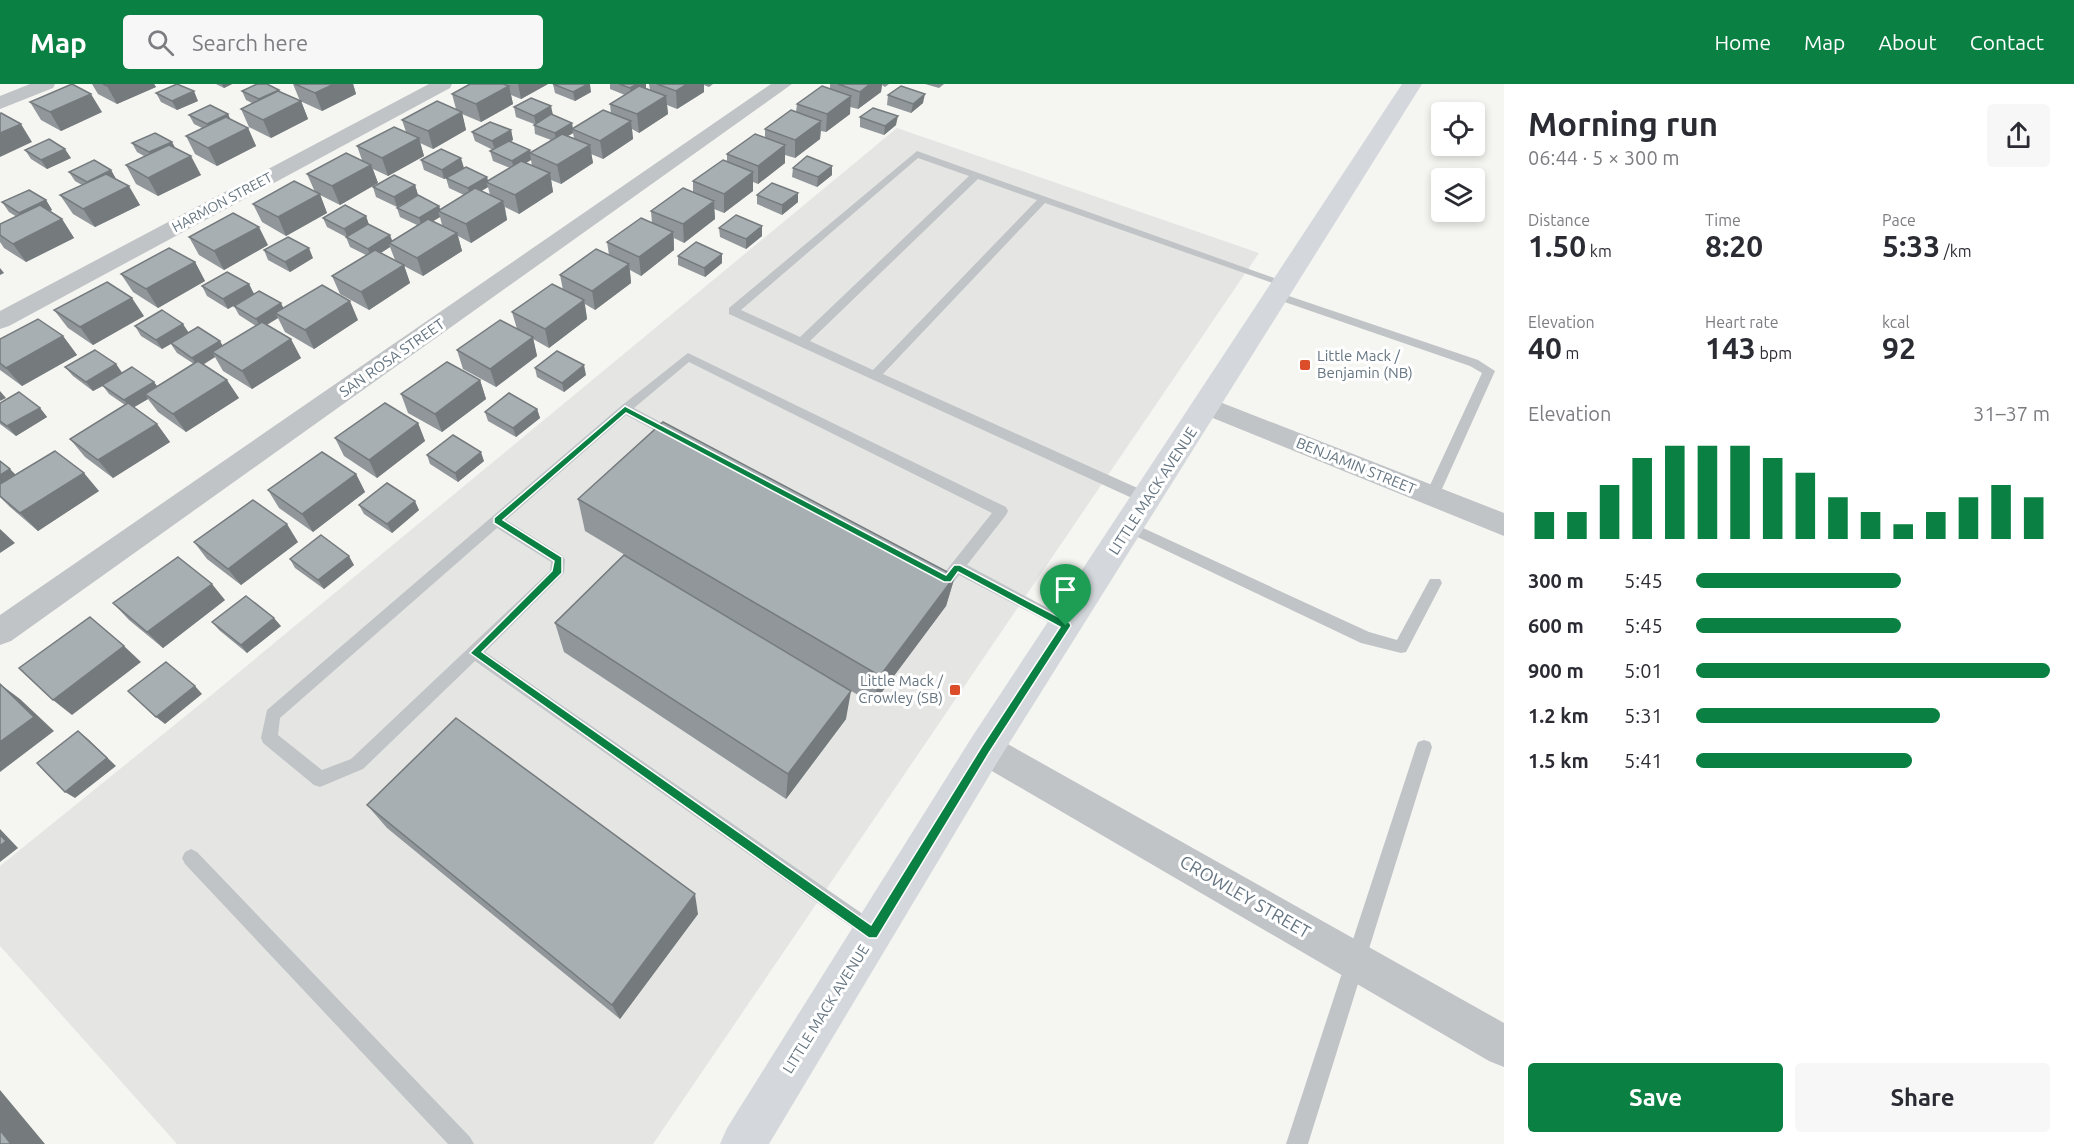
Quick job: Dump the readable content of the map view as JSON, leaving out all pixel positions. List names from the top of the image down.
{
  "streets": {
    "main road": ["LITTLE MACK AVENUE"],
    "street": [
      "HARMON STREET",
      "SAN ROSA STREET",
      "BENJAMIN STREET",
      "CROWLEY STREET"
    ]
  },
  "crossings": [
    ["BENJAMIN STREET", "LITTLE MACK AVENUE"],
    ["LITTLE MACK AVENUE", "CROWLEY STREET"]
  ],
  "places": {
    "transit": ["Little Mack / Benjamin (NB)", "Little Mack / Crowley (SB)"]
  },
  "page": {
    "header": "Map",
    "search": "Search here",
    "nav": [
      "Home",
      "Map",
      "About",
      "Contact"
    ],
    "heading": ["Morning run", "06:44 · 5 × 300 m"],
    "stats": [
      ["Distance", "1.50 km"],
      ["Time", "8:20"],
      ["Pace", "5:33 /km"],
      ["Elevation", "40 m"],
      ["Heart rate", "143 bpm"],
      ["kcal", "92"]
    ],
    "chart": ["Elevation", "31–37 m"],
    "list": [
      {
        "name": "300 m",
        "note": "5:45"
      },
      {
        "name": "600 m",
        "note": "5:45"
      },
      {
        "name": "900 m",
        "note": "5:01"
      },
      {
        "name": "1.2 km",
        "note": "5:31"
      },
      {
        "name": "1.5 km",
        "note": "5:41"
      }
    ],
    "buttons": ["Save", "Share"]
  }
}
